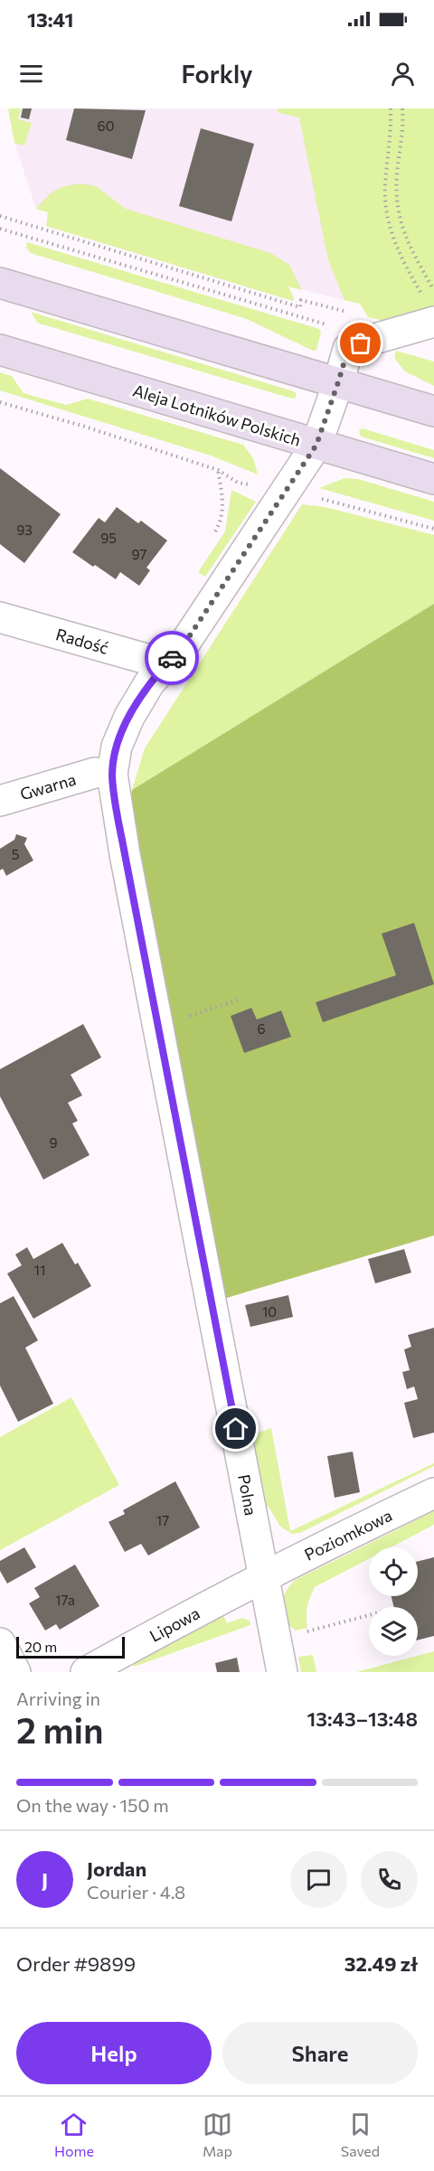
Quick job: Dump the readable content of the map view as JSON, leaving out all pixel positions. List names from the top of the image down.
{
  "streets": {
    "street": [
      "Aleja Lotników Polskich",
      "Radość",
      "Gwarna",
      "Polna",
      "Poziomkowa",
      "Lipowa"
    ]
  },
  "crossings": [
    ["Aleja Lotników Polskich", "Polna"],
    ["Radość", "Polna"],
    ["Polna", "Poziomkowa"],
    ["Polna", "Lipowa"],
    ["Poziomkowa", "Lipowa"]
  ],
  "house_numbers": [
    "60",
    "93",
    "95",
    "97",
    "5",
    "6",
    "9",
    "11",
    "10",
    "17",
    "17a"
  ],
  "scale_bar": "20 m",
  "page": {
    "status": "13:41",
    "header": "Forkly",
    "scale": "20 m",
    "heading": ["2 min", "Arriving in", "13:43–13:48"],
    "panel": [
      "Jordan",
      "Courier · 4.8",
      "Order #9899",
      "32.49 zł"
    ],
    "bar": "On the way · 150 m",
    "round": "J",
    "buttons": ["Help", "Share"],
    "tabs": ["Home", "Map", "Saved"]
  }
}
